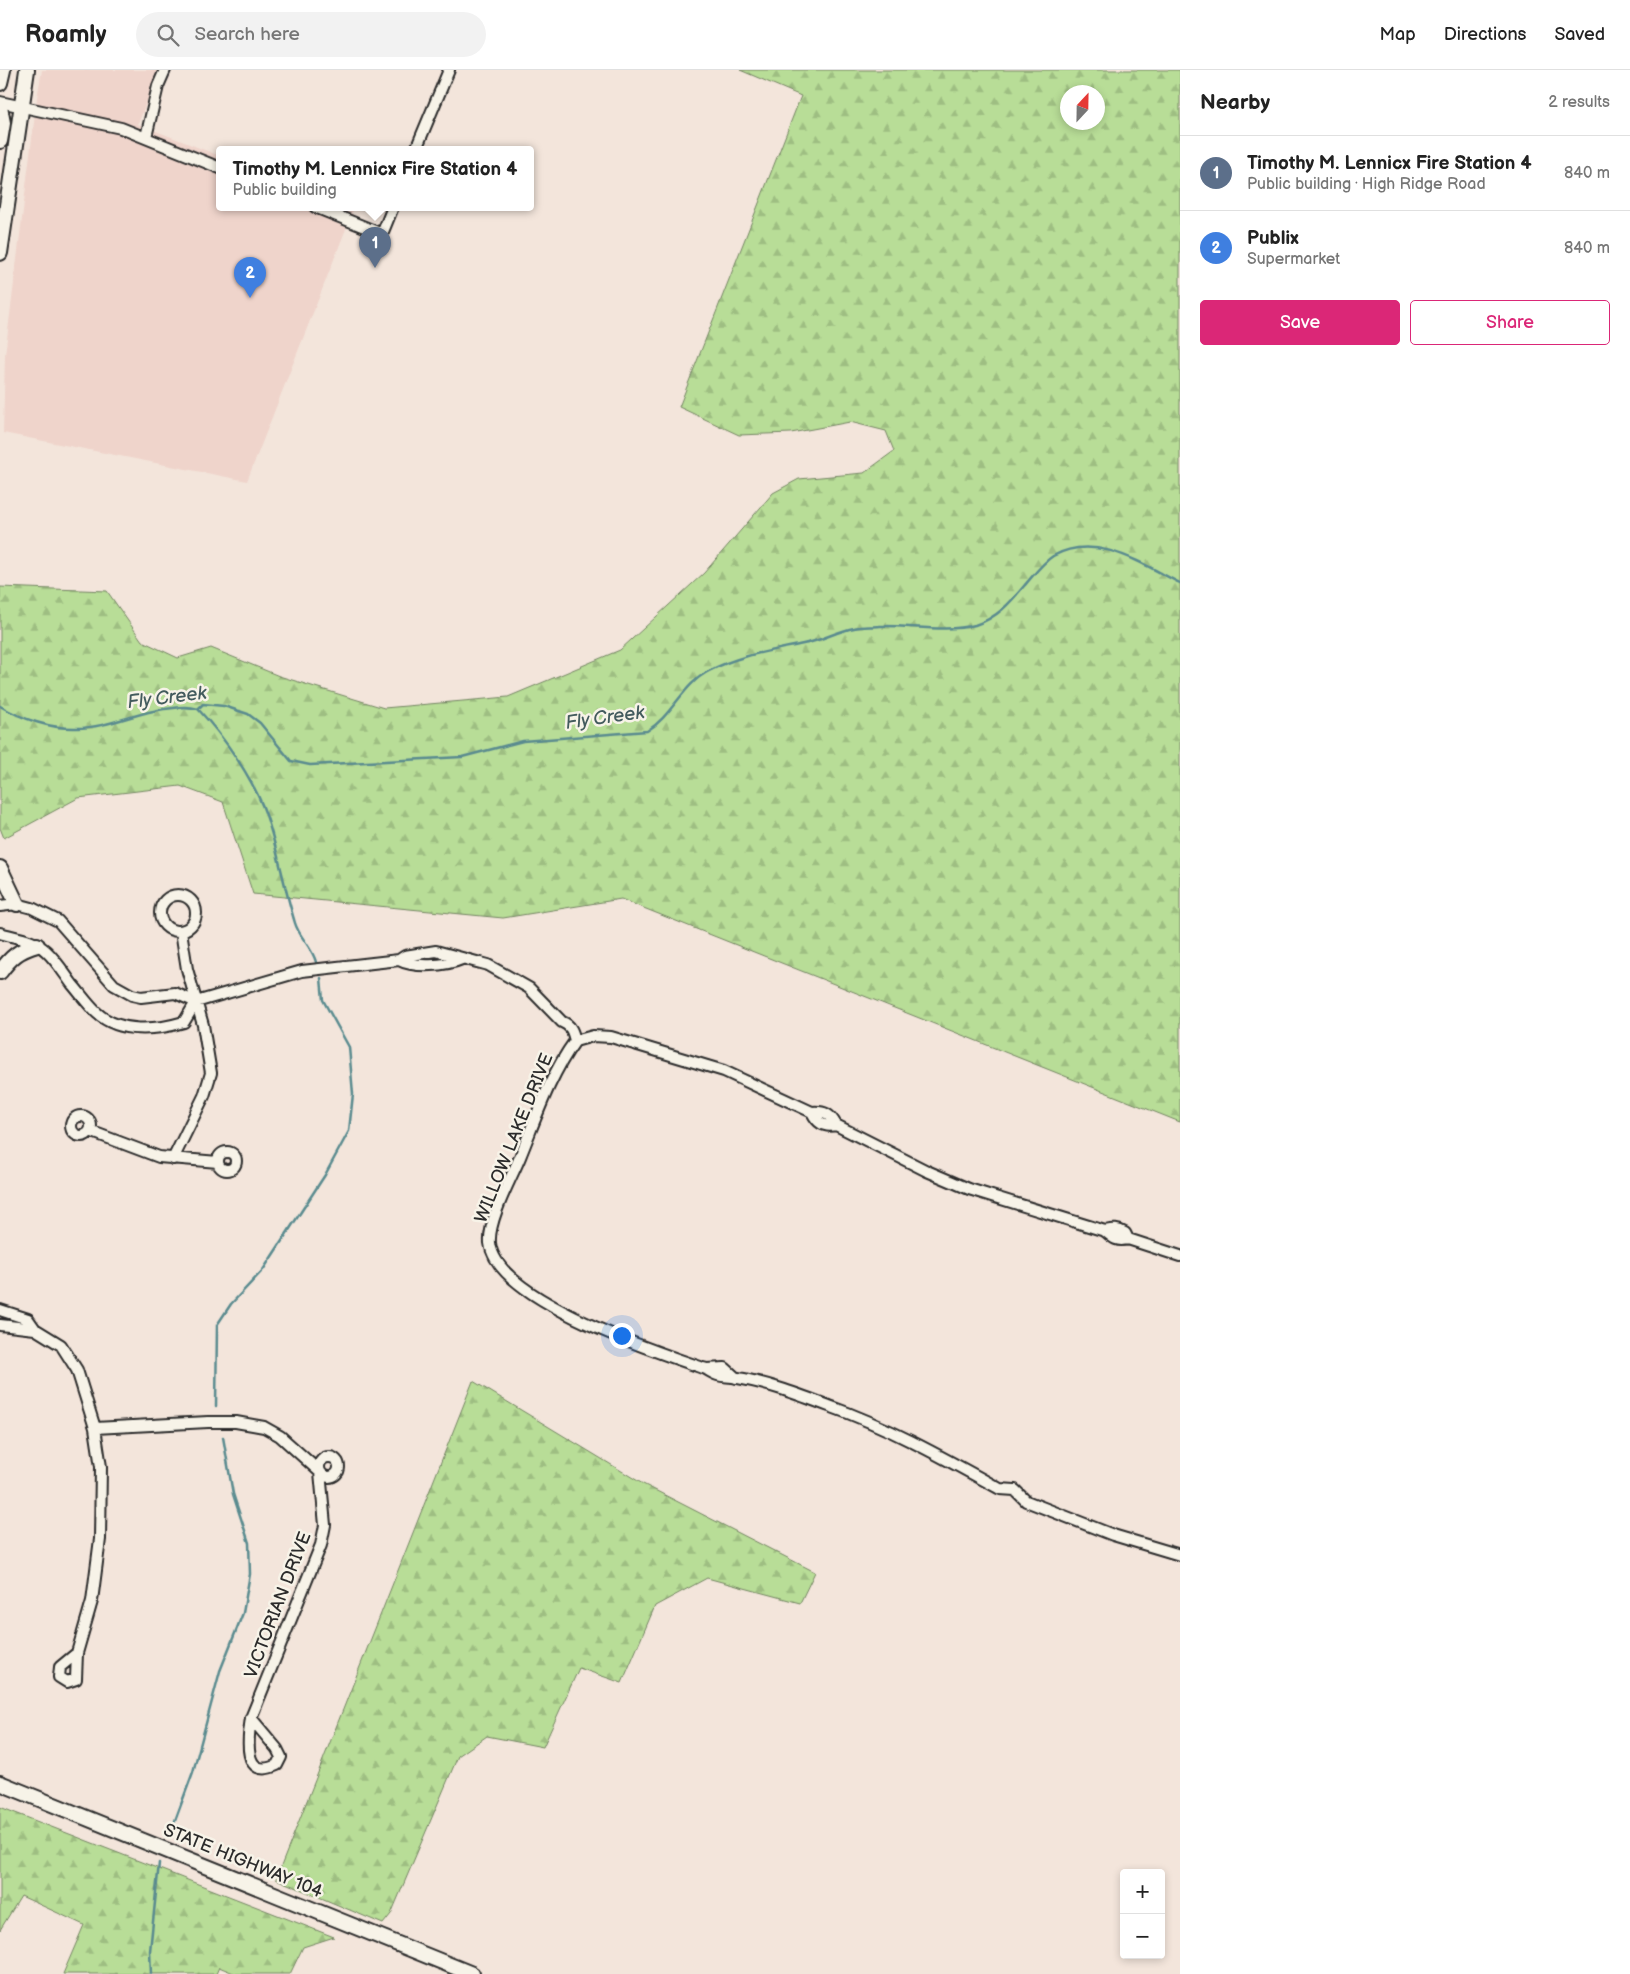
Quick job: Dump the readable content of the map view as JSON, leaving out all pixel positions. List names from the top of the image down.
{
  "streets": {
    "main road": ["STATE HIGHWAY 104"],
    "street": ["WILLOW LAKE DRIVE", "VICTORIAN DRIVE"]
  },
  "water": ["Fly Creek"],
  "north": "top",
  "page": {
    "header": "Roamly",
    "search": "Search here",
    "nav": ["Map", "Directions", "Saved"],
    "heading": ["Nearby", "2 results"],
    "list": [
      {
        "mark": "1",
        "name": "Timothy M. Lennicx Fire Station 4",
        "note": "Public building · High Ridge Road",
        "value": "840 m"
      },
      {
        "mark": "2",
        "name": "Publix",
        "note": "Supermarket",
        "value": "840 m"
      }
    ],
    "popup": ["Timothy M. Lennicx Fire Station 4", "Public building"],
    "pins": ["1", "2"],
    "buttons": ["Save", "Share"],
    "map_buttons": ["+", "−"]
  }
}
